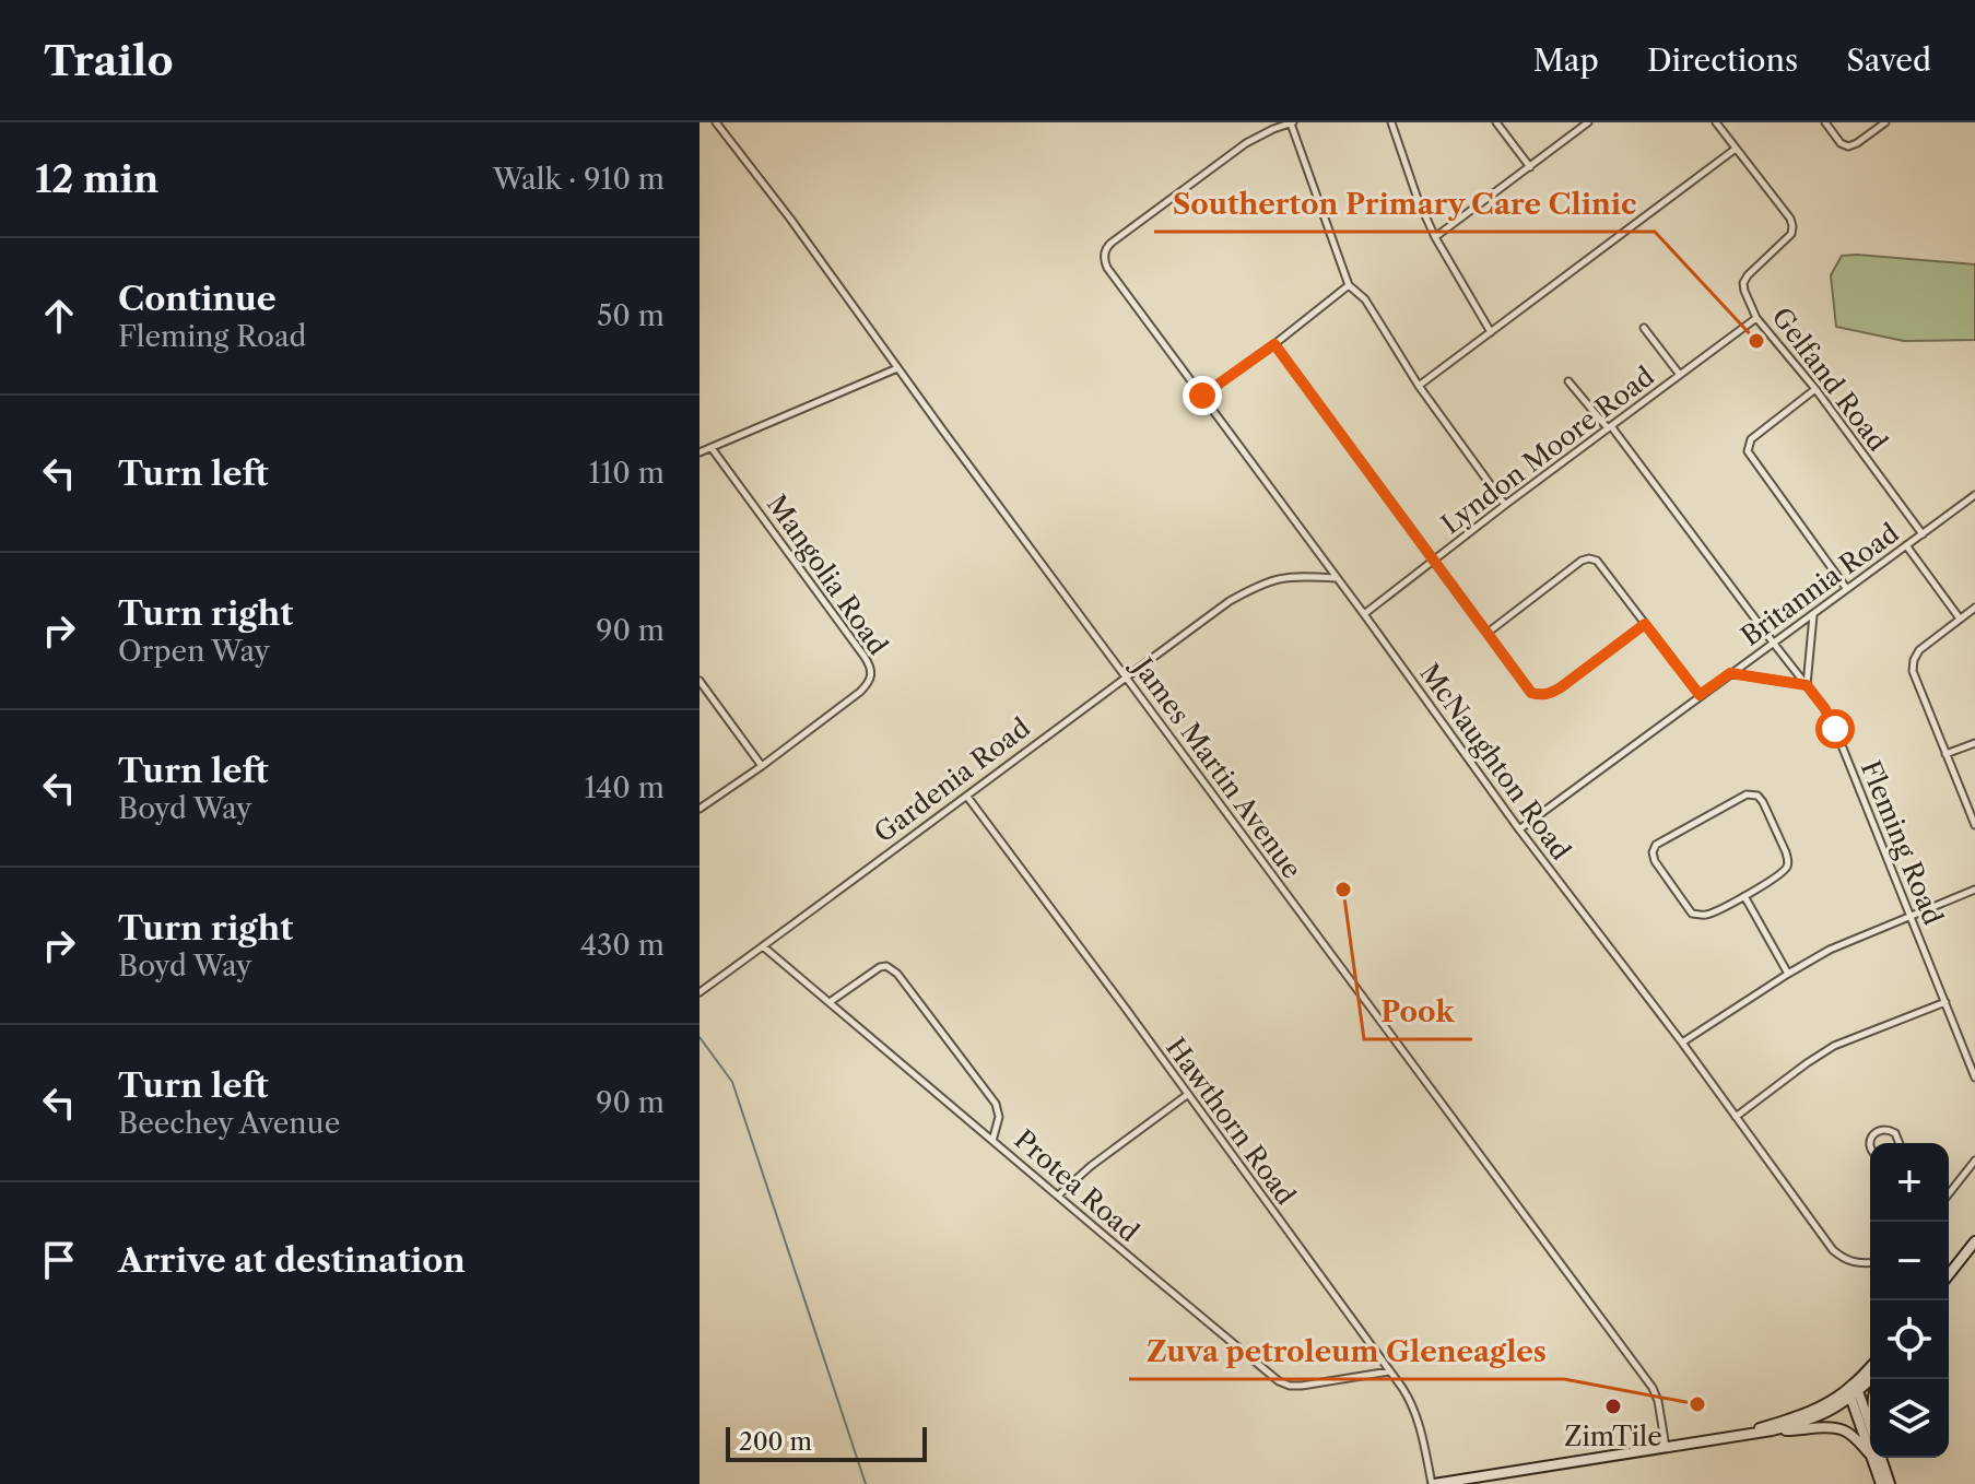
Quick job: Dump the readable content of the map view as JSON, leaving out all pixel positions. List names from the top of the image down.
{
  "streets": {
    "street": [
      "Gelfand Road",
      "Lyndon Moore Road",
      "Mangolia Road",
      "Britannia Road",
      "McNaughton Road",
      "James Martin Avenue",
      "Gardenia Road",
      "Fleming Road",
      "Hawthorn Road",
      "Protea Road"
    ]
  },
  "crossings": [
    ["Gelfand Road", "Lyndon Moore Road"],
    ["Gelfand Road", "Britannia Road"],
    ["Lyndon Moore Road", "McNaughton Road"],
    ["Lyndon Moore Road", "Fleming Road"],
    ["Britannia Road", "McNaughton Road"],
    ["Britannia Road", "Fleming Road"],
    ["McNaughton Road", "Gardenia Road"],
    ["James Martin Avenue", "Gardenia Road"],
    ["Gardenia Road", "Hawthorn Road"],
    ["Gardenia Road", "Protea Road"],
    ["Hawthorn Road", "Protea Road"]
  ],
  "places": [
    "Southerton Primary Care Clinic",
    "Pook",
    "Zuva petroleum Gleneagles",
    "ZimTile"
  ],
  "scale_bar": "200 m",
  "page": {
    "header": "Trailo",
    "nav": ["Map", "Directions", "Saved"],
    "heading": ["12 min", "Walk · 910 m"],
    "list": [
      ["Continue", "Fleming Road", "50 m"],
      ["Turn left", "110 m"],
      ["Turn right", "Orpen Way", "90 m"],
      ["Turn left", "Boyd Way", "140 m"],
      ["Turn right", "Boyd Way", "430 m"],
      ["Turn left", "Beechey Avenue", "90 m"],
      "Arrive at destination"
    ],
    "map_buttons": ["+", "−"],
    "scale": "200 m"
  }
}
